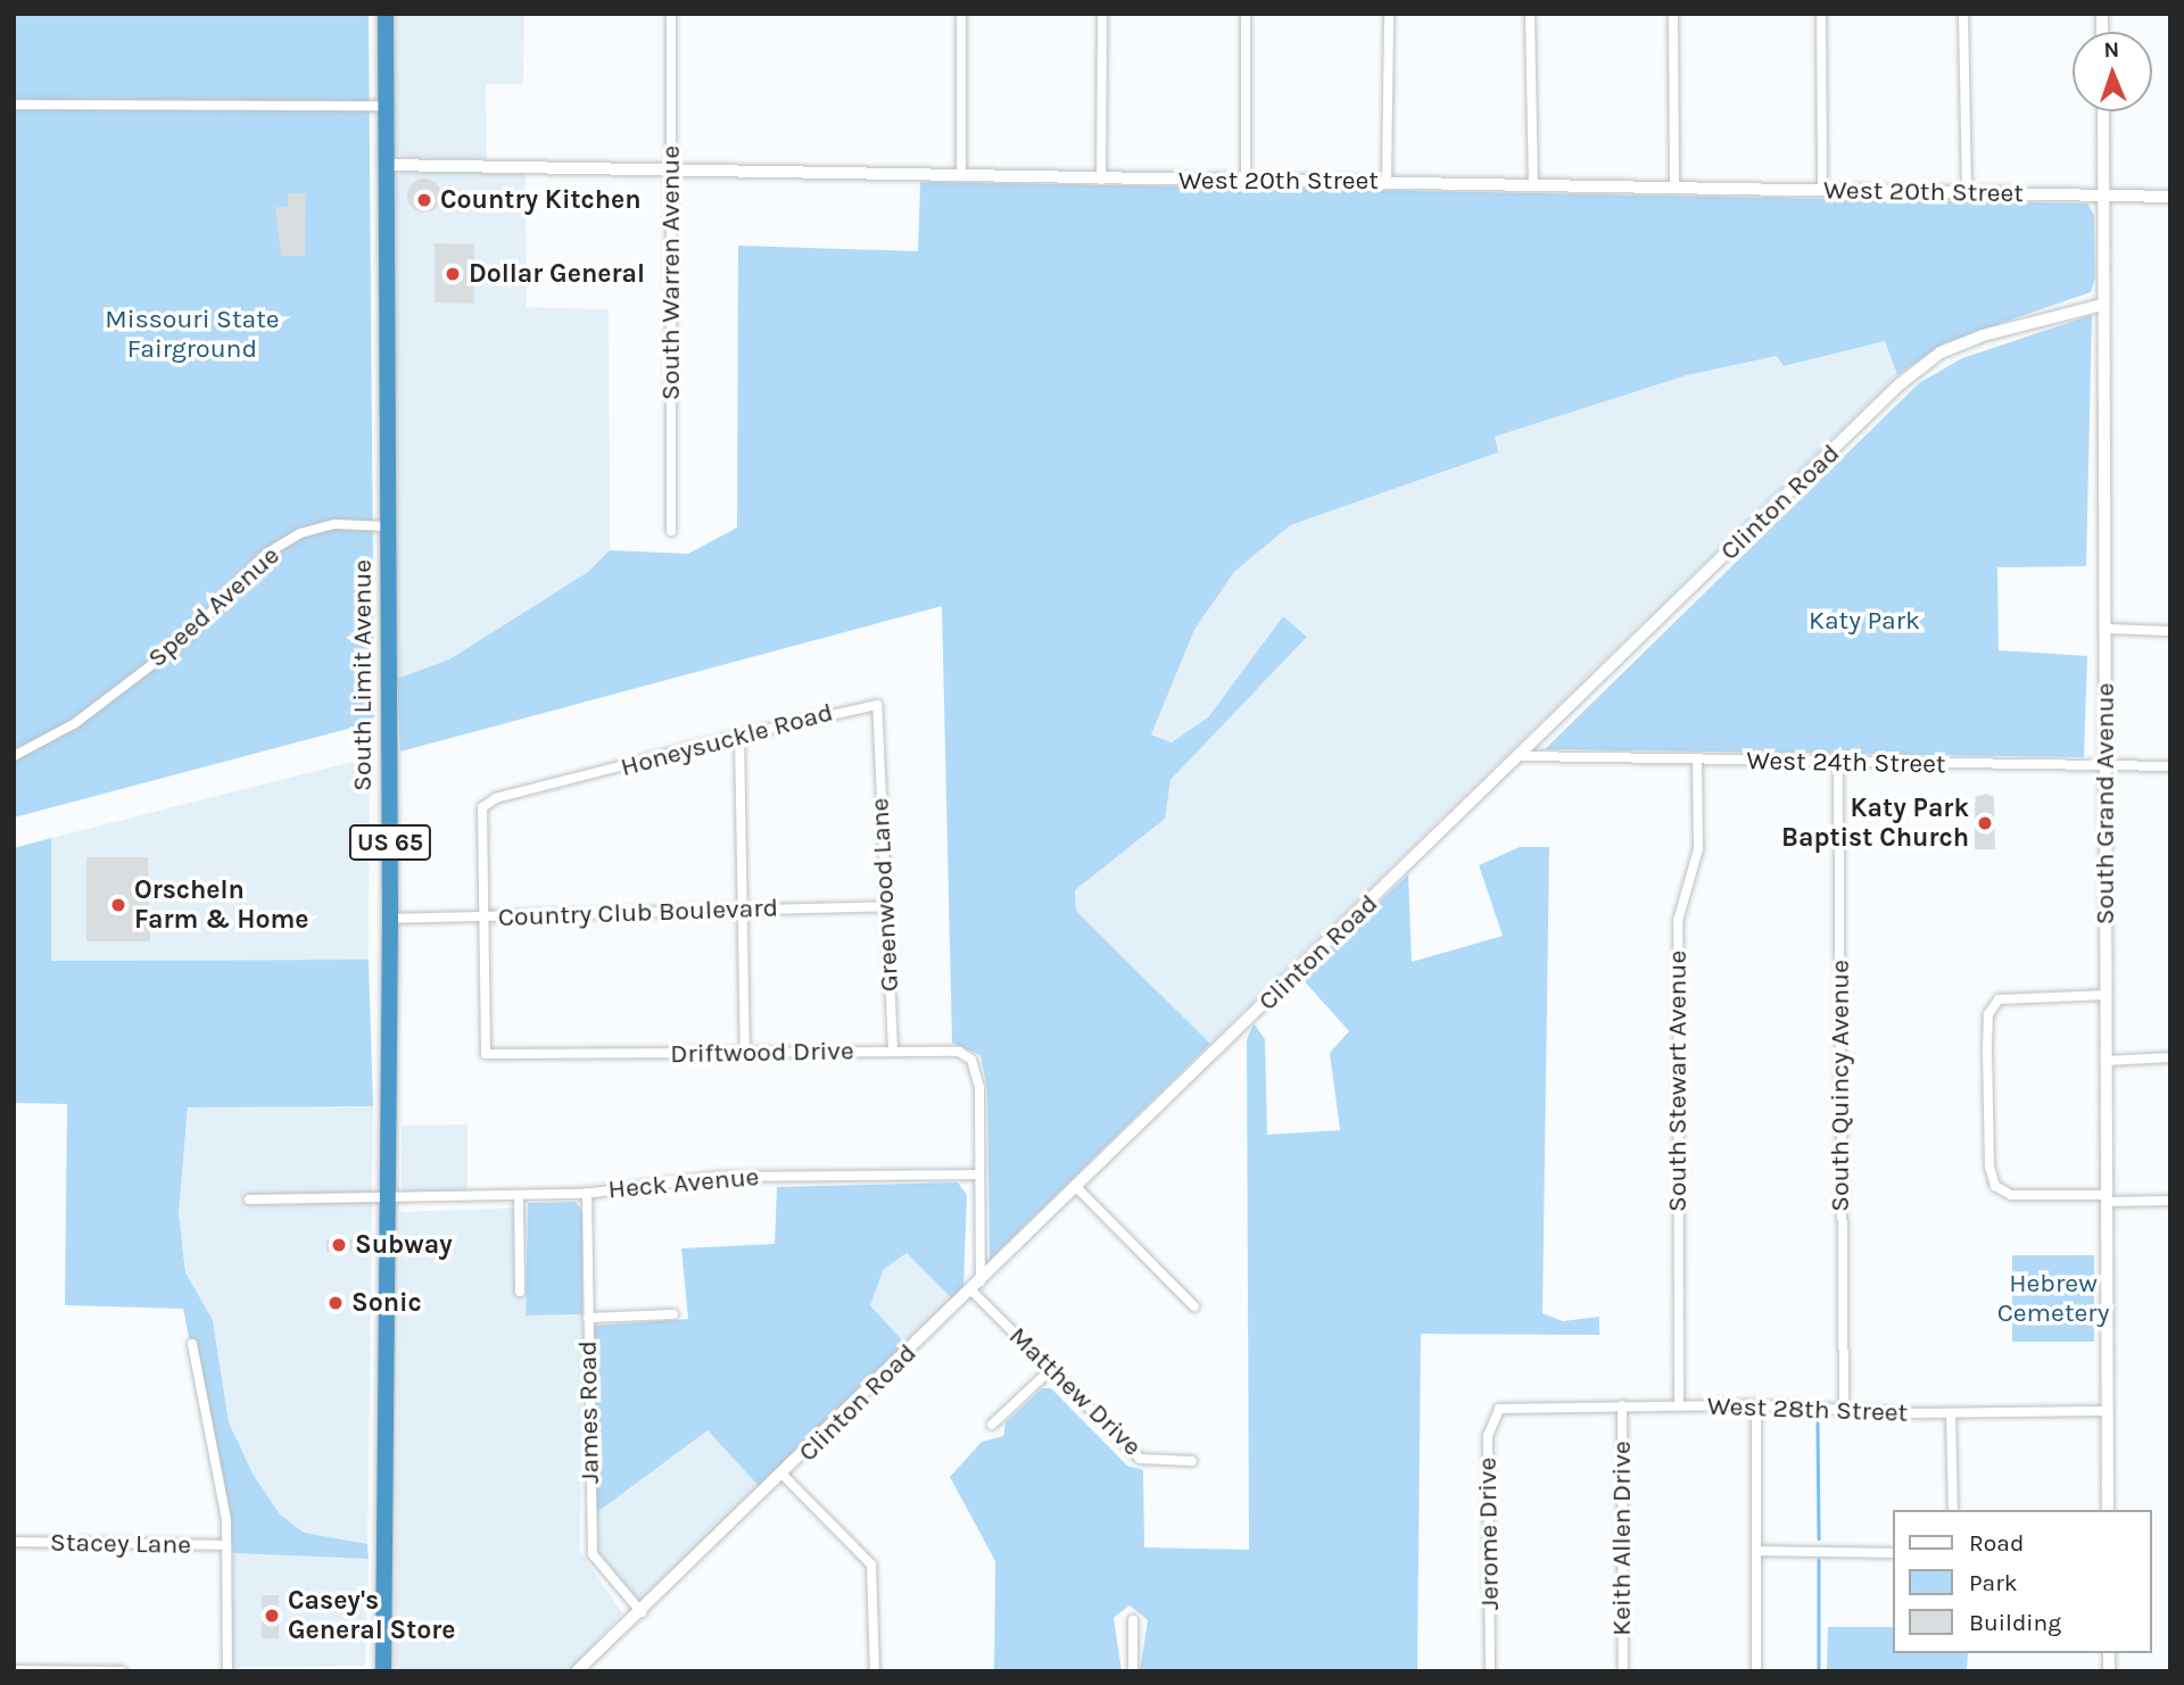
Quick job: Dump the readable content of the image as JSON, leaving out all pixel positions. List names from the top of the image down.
{
  "streets": {
    "highway": ["South Limit Avenue", "US 65"],
    "street": [
      "West 20th Street",
      "South Warren Avenue",
      "Clinton Road",
      "Speed Avenue",
      "Honeysuckle Road",
      "West 24th Street",
      "South Grand Avenue",
      "Greenwood Lane",
      "Country Club Boulevard",
      "Driftwood Drive",
      "South Stewart Avenue",
      "South Quincy Avenue",
      "Heck Avenue",
      "Matthew Drive",
      "West 28th Street",
      "James Road",
      "Jerome Drive",
      "Keith Allen Drive",
      "Stacey Lane"
    ]
  },
  "crossings": [
    ["West 20th Street", "South Warren Avenue"],
    ["West 20th Street", "South Limit Avenue"],
    ["West 20th Street", "South Grand Avenue"],
    ["Clinton Road", "West 24th Street"],
    ["Clinton Road", "South Grand Avenue"],
    ["Clinton Road", "Matthew Drive"],
    ["Clinton Road", "James Road"],
    ["Speed Avenue", "South Limit Avenue"],
    ["South Limit Avenue", "Country Club Boulevard"],
    ["South Limit Avenue", "Heck Avenue"],
    ["Honeysuckle Road", "Greenwood Lane"],
    ["Honeysuckle Road", "Country Club Boulevard"],
    ["Honeysuckle Road", "Driftwood Drive"],
    ["West 24th Street", "South Grand Avenue"],
    ["West 24th Street", "South Stewart Avenue"],
    ["West 24th Street", "South Quincy Avenue"],
    ["South Grand Avenue", "West 28th Street"],
    ["Greenwood Lane", "Country Club Boulevard"],
    ["Greenwood Lane", "Driftwood Drive"],
    ["Country Club Boulevard", "Driftwood Drive"],
    ["Driftwood Drive", "Heck Avenue"],
    ["South Stewart Avenue", "West 28th Street"],
    ["South Quincy Avenue", "West 28th Street"],
    ["Heck Avenue", "James Road"],
    ["West 28th Street", "Jerome Drive"],
    ["West 28th Street", "Keith Allen Drive"]
  ],
  "parks": ["Missouri State Fairground", "Katy Park", "Hebrew Cemetery"],
  "places": [
    "Country Kitchen",
    "Dollar General",
    "Katy Park Baptist Church",
    "Orscheln Farm & Home",
    "Subway",
    "Sonic",
    "Casey's General Store"
  ],
  "legend": ["Road", "Park", "Building"],
  "north": "top"
}
